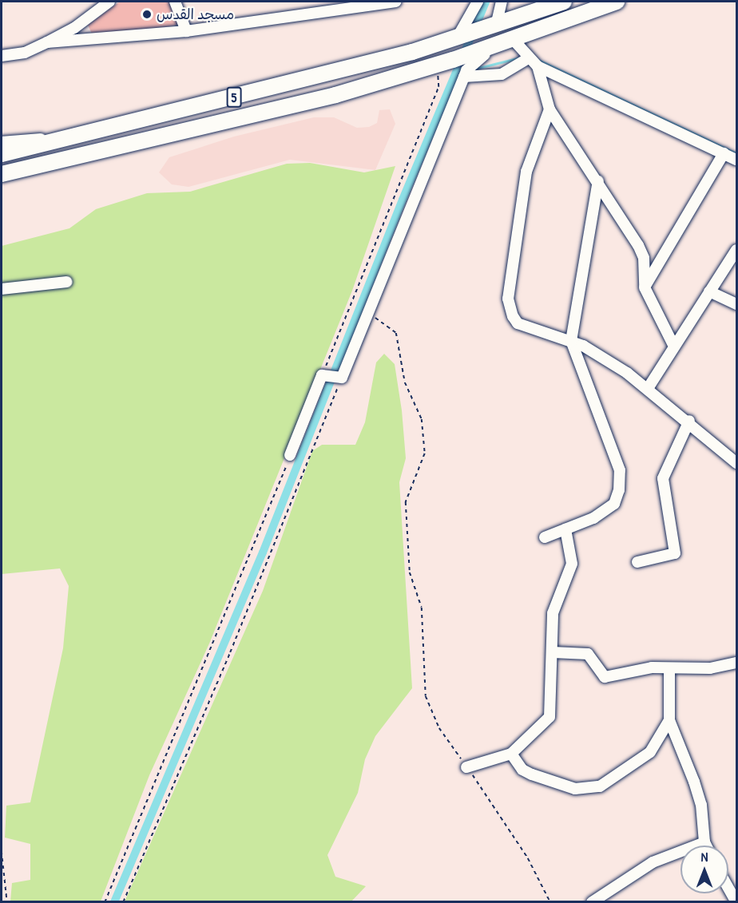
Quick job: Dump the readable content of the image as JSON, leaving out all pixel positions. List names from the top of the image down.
{
  "streets": {
    "highway": ["5"]
  },
  "places": ["مسجد القدس"],
  "north": "top"
}
